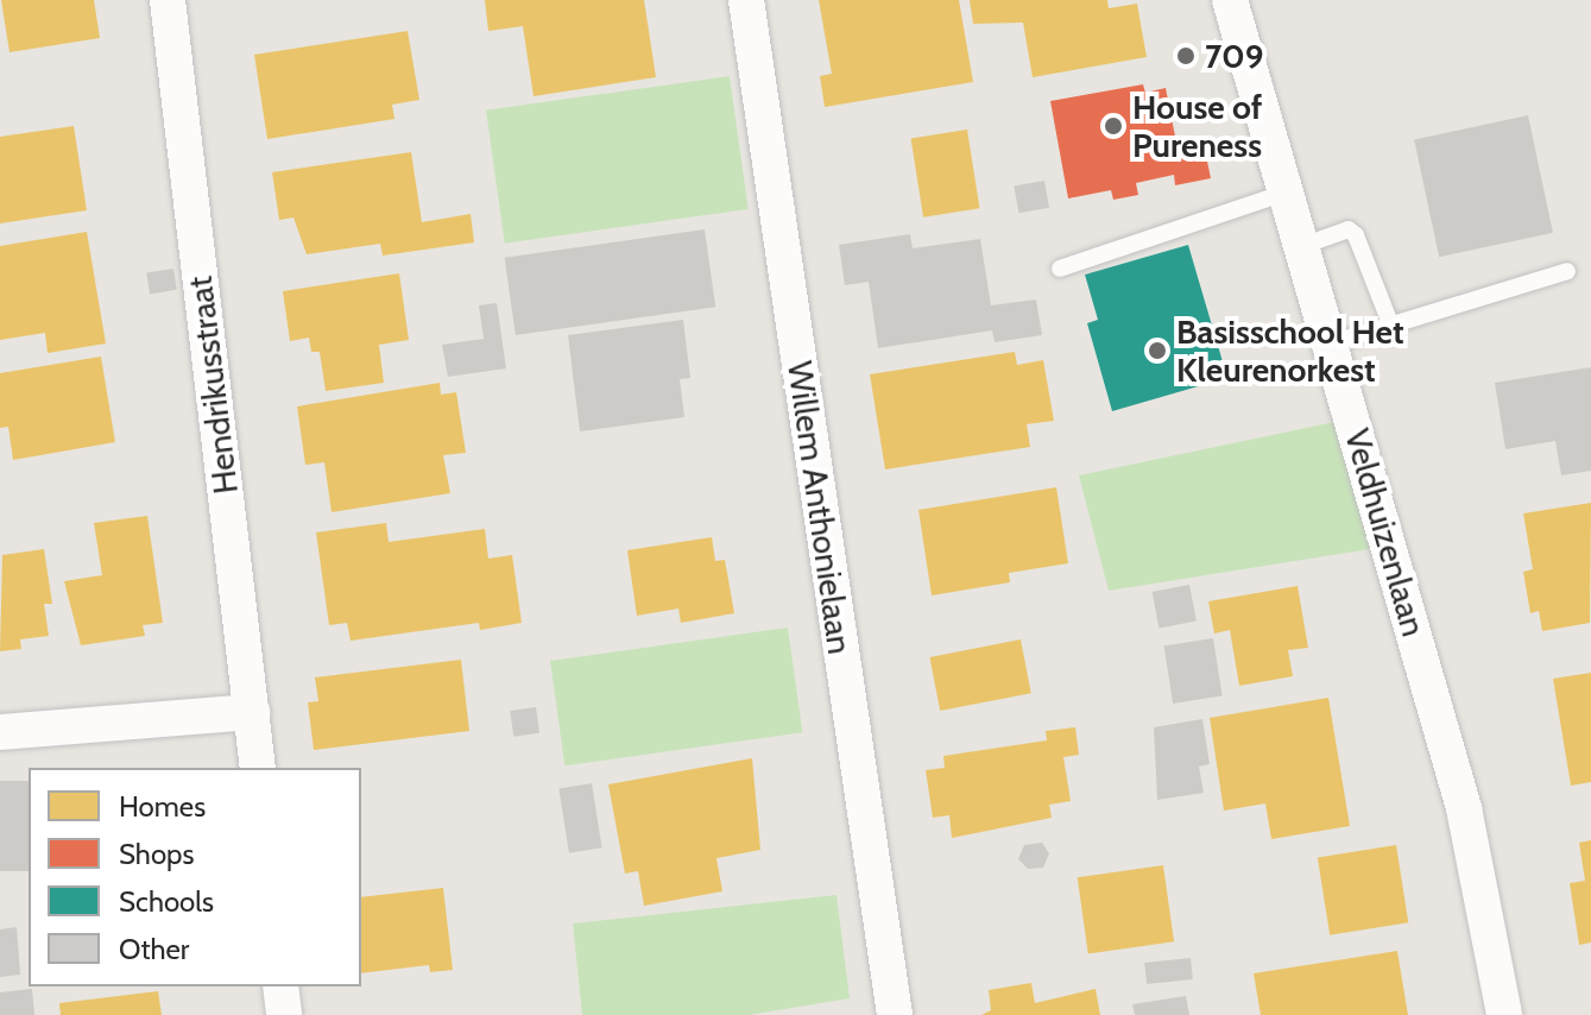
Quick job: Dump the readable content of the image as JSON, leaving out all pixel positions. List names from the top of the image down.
{
  "streets": {
    "street": ["Hendrikusstraat", "Willem Anthonielaan", "Veldhuizenlaan"]
  },
  "places": ["709", "House of Pureness", "Basisschool Het Kleurenorkest"],
  "legend": [
    "Homes",
    "Shops",
    "Schools",
    "Other"
  ]
}
